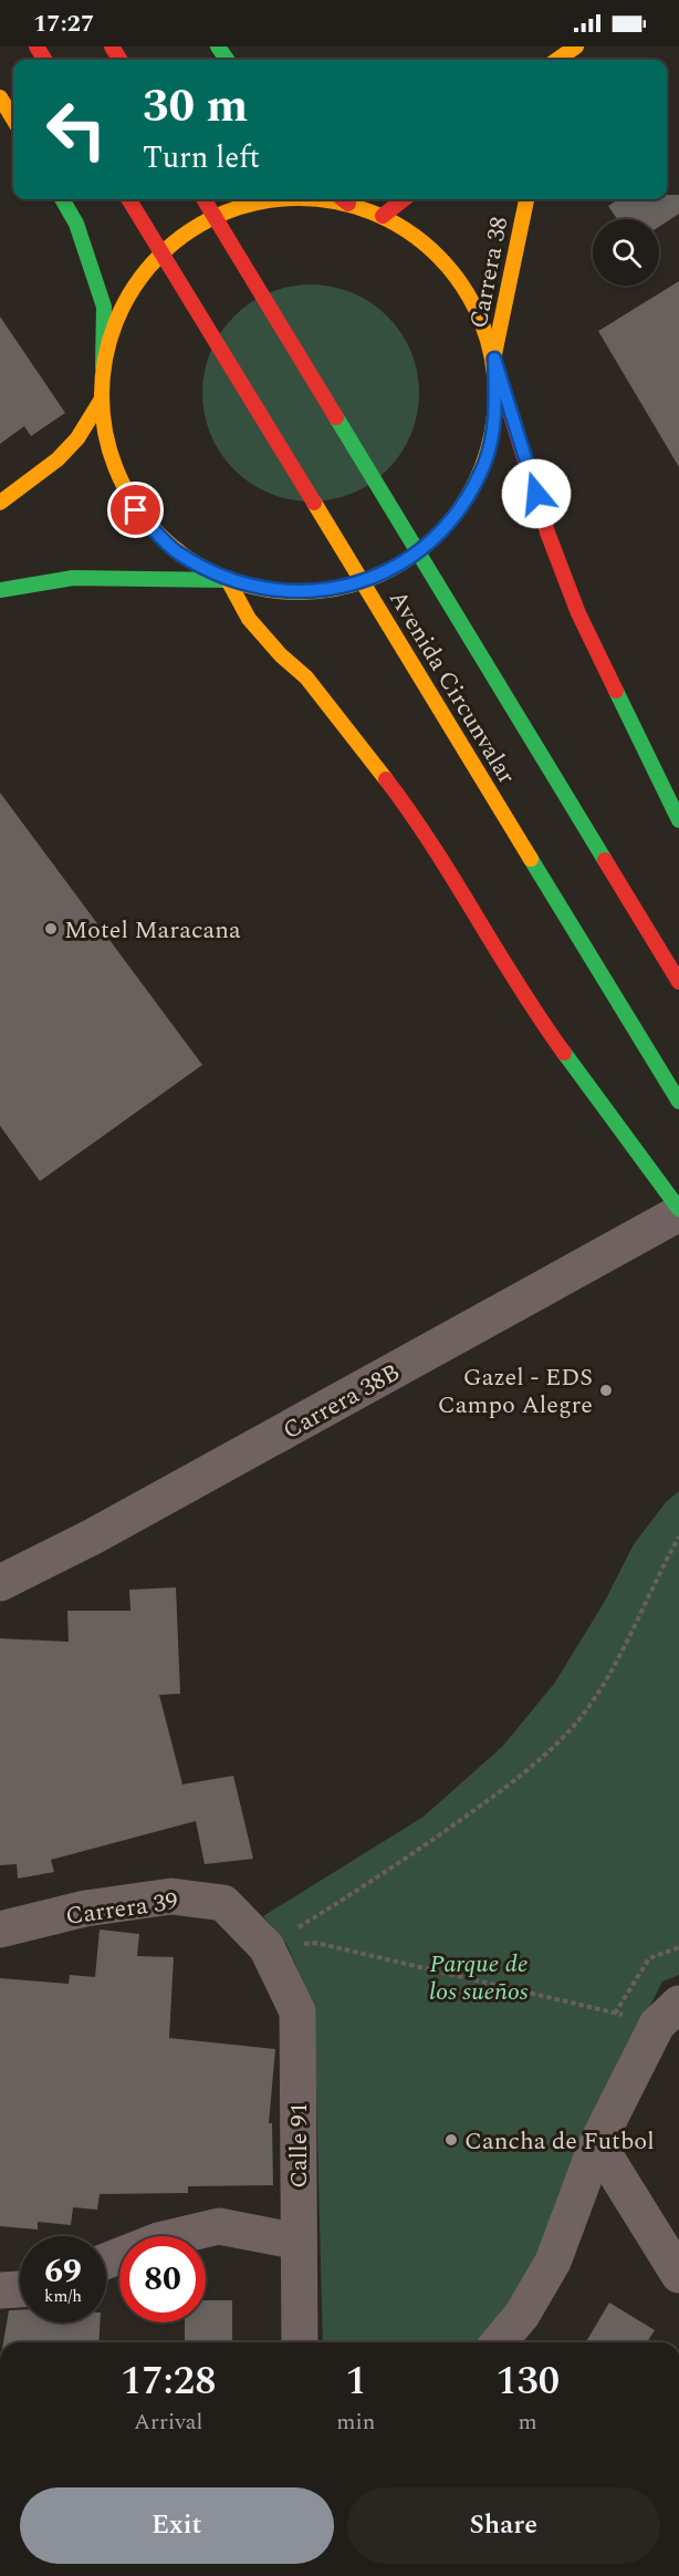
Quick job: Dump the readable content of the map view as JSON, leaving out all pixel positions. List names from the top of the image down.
{
  "streets": {
    "main road": ["Carrera 38", "Avenida Circunvalar"],
    "street": ["Carrera 38B", "Carrera 39", "Calle 91"]
  },
  "crossings": [
    ["Carrera 39", "Calle 91"]
  ],
  "parks": ["Parque de los sueños"],
  "places": ["Motel Maracana", "Gazel - EDS Campo Alegre", "Cancha de Futbol"],
  "page": {
    "status": "17:27",
    "turn": ["30 m", "Turn left"],
    "speed": "69 km/h",
    "limit": "80",
    "eta": [
      "17:28",
      "Arrival",
      "1",
      "min",
      "130",
      "m"
    ],
    "buttons": ["Exit", "Share"]
  }
}
